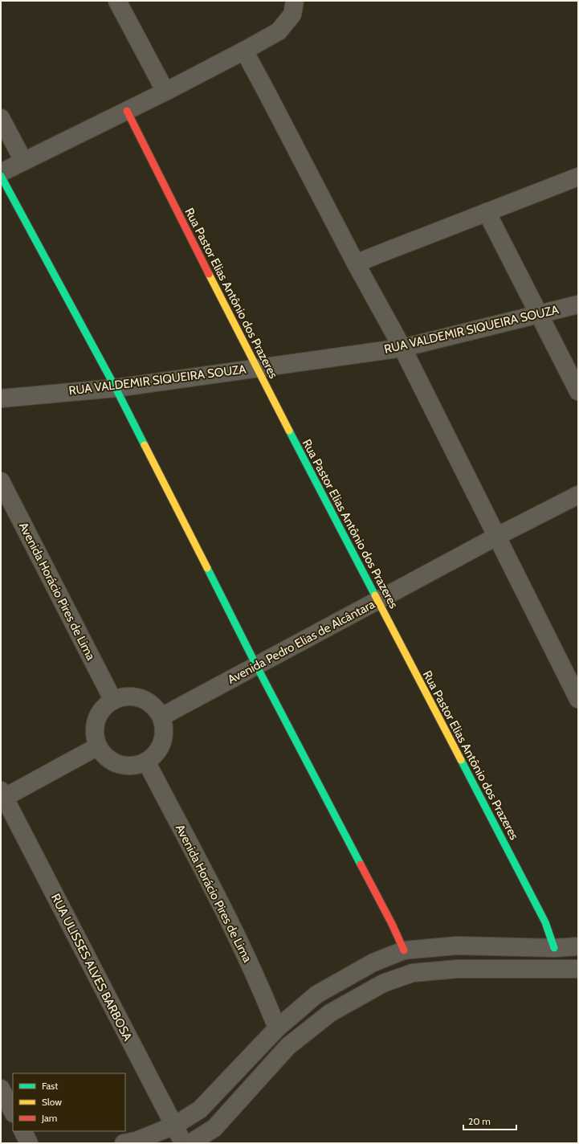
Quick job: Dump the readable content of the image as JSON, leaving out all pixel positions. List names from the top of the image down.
{
  "streets": {
    "street": [
      "Rua Pastor Elias Antônio dos Prazeres",
      "RUA VALDEMIR SIQUEIRA SOUZA",
      "Avenida Horácio Pires de Lima",
      "Avenida Pedro Elias de Alcântara",
      "RUA ULISSES ALVES BARBOSA"
    ]
  },
  "crossings": [
    ["Rua Pastor Elias Antônio dos Prazeres", "RUA VALDEMIR SIQUEIRA SOUZA"],
    ["Rua Pastor Elias Antônio dos Prazeres", "Avenida Pedro Elias de Alcântara"],
    ["Avenida Horácio Pires de Lima", "Avenida Pedro Elias de Alcântara"]
  ],
  "legend": ["Fast", "Slow", "Jam"],
  "scale_bar": "20 m"
}
